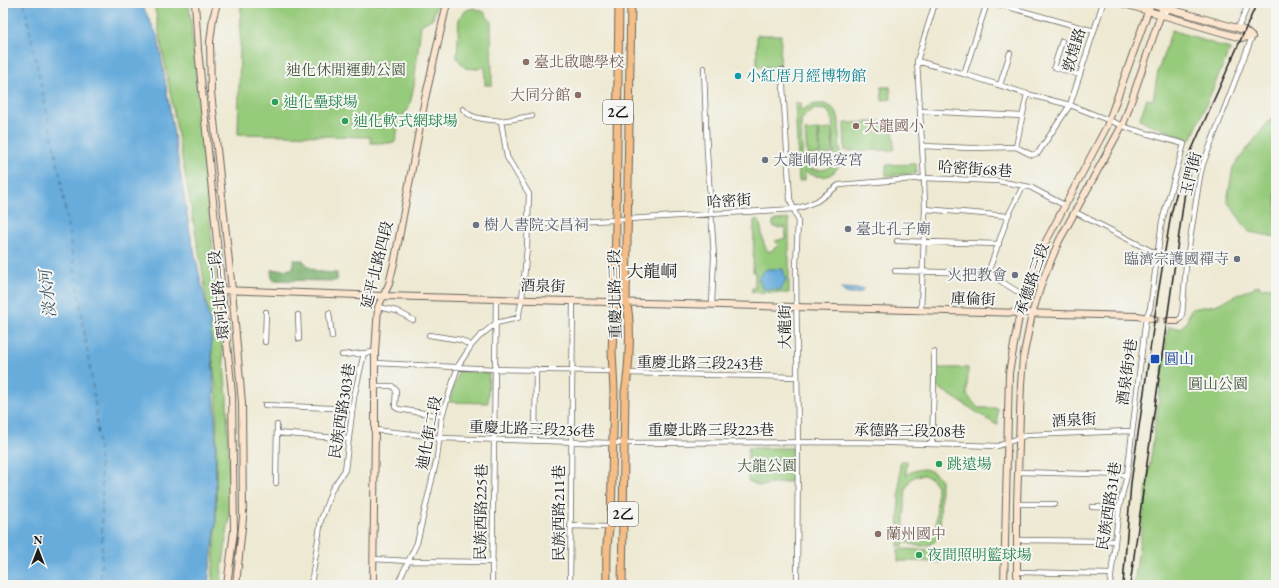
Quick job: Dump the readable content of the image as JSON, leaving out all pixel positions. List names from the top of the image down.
{
  "streets": {
    "main road": [
      "2乙",
      "延平北路四段",
      "承德路三段",
      "酒泉街",
      "重慶北路三段",
      "環河北路二段",
      "庫倫街"
    ],
    "street": [
      "敦煌路",
      "哈密街68巷",
      "玉門街",
      "哈密街",
      "大龍街",
      "重慶北路三段243巷",
      "酒泉街9巷",
      "民族西路303巷",
      "重慶北路三段236巷",
      "重慶北路三段223巷",
      "承德路三段208巷",
      "迪化街二段",
      "民族西路31巷",
      "民族西路225巷",
      "民族西路211巷"
    ]
  },
  "crossings": [
    ["哈密街68巷", "哈密街"],
    ["哈密街68巷", "承德路三段"],
    ["哈密街", "重慶北路三段"],
    ["哈密街", "大龍街"],
    ["哈密街", "迪化街二段"],
    ["延平北路四段", "酒泉街"],
    ["延平北路四段", "重慶北路三段236巷"],
    ["承德路三段", "酒泉街"],
    ["承德路三段", "庫倫街"],
    ["承德路三段", "酒泉街9巷"],
    ["承德路三段", "承德路三段208巷"],
    ["酒泉街", "重慶北路三段"],
    ["酒泉街", "環河北路二段"],
    ["酒泉街", "庫倫街"],
    ["酒泉街", "大龍街"],
    ["酒泉街", "酒泉街9巷"],
    ["酒泉街", "承德路三段208巷"],
    ["酒泉街", "迪化街二段"],
    ["酒泉街", "民族西路31巷"],
    ["酒泉街", "民族西路225巷"],
    ["酒泉街", "民族西路211巷"],
    ["重慶北路三段", "重慶北路三段243巷"],
    ["重慶北路三段", "重慶北路三段236巷"],
    ["重慶北路三段", "重慶北路三段223巷"],
    ["庫倫街", "酒泉街9巷"],
    ["大龍街", "重慶北路三段243巷"],
    ["大龍街", "重慶北路三段223巷"],
    ["大龍街", "承德路三段208巷"],
    ["酒泉街9巷", "民族西路31巷"],
    ["重慶北路三段236巷", "重慶北路三段223巷"],
    ["重慶北路三段236巷", "迪化街二段"],
    ["重慶北路三段236巷", "民族西路225巷"],
    ["重慶北路三段236巷", "民族西路211巷"],
    ["重慶北路三段223巷", "承德路三段208巷"],
    ["迪化街二段", "民族西路225巷"]
  ],
  "districts": ["大龍峒"],
  "water": ["淡水河"],
  "parks": ["迪化休閒運動公園", "圓山公園", "大龍公園"],
  "places": {
    "other": [
      "臺北啟聰學校",
      "小紅厝月經博物館",
      "大同分館",
      "迪化壘球場",
      "迪化軟式網球場",
      "大龍國小",
      "大龍峒保安宮",
      "樹人書院文昌祠",
      "臺北孔子廟",
      "臨濟宗護國禪寺",
      "火把教會",
      "跳遠場",
      "蘭州國中",
      "夜間照明籃球場"
    ],
    "transit": ["圓山"]
  },
  "north": "top"
}
